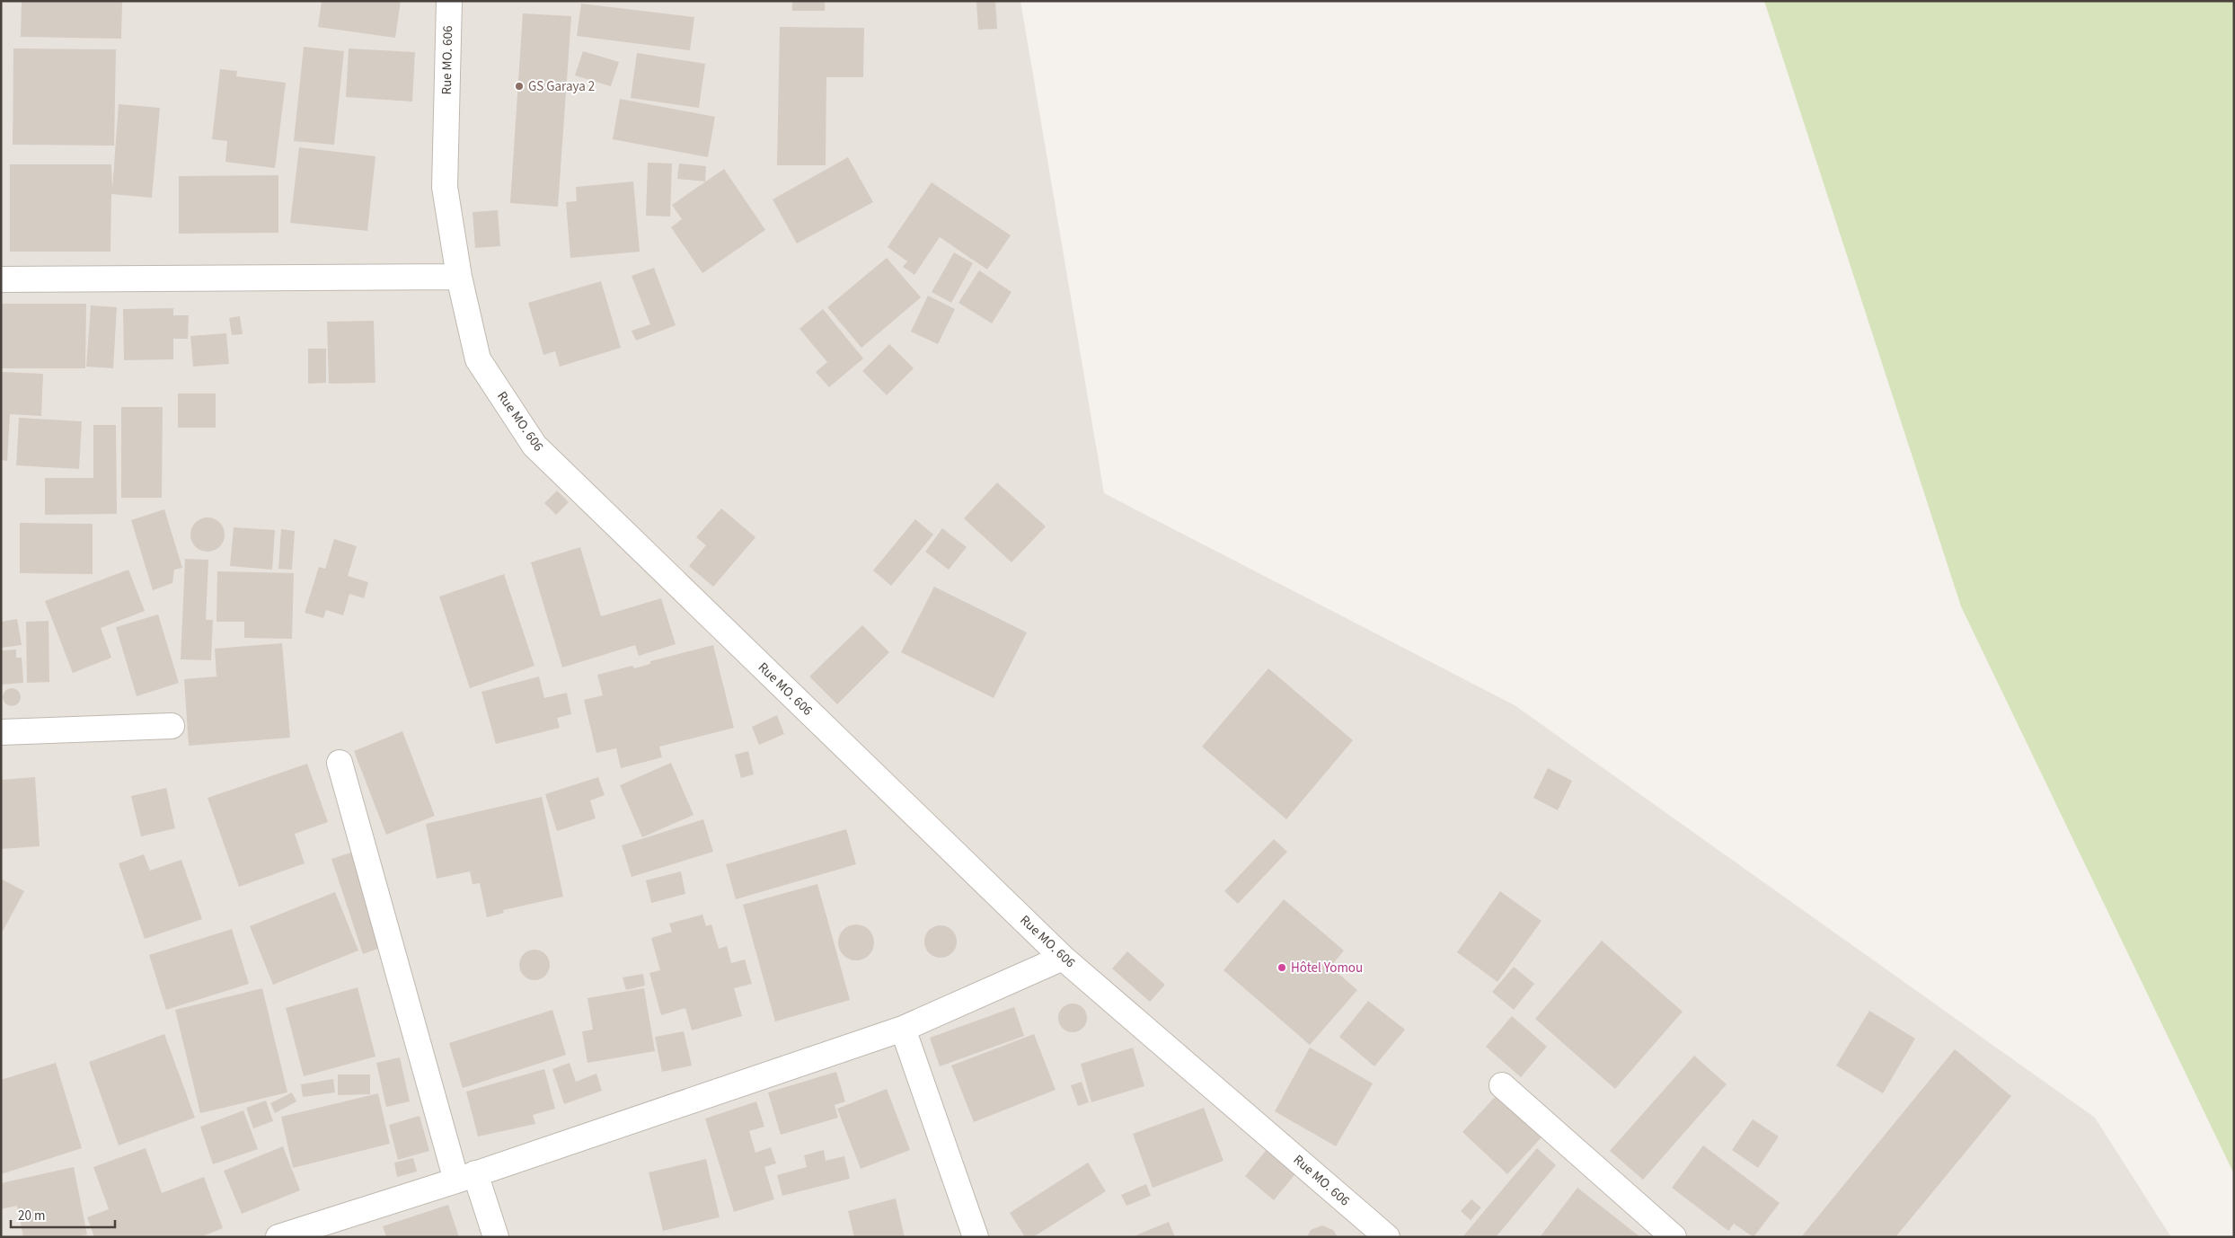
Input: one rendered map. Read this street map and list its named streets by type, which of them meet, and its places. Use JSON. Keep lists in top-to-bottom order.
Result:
{
  "streets": {
    "street": ["Rue MO. 606"]
  },
  "places": ["GS Garaya 2", "Hôtel Yomou"],
  "scale_bar": "20 m"
}
